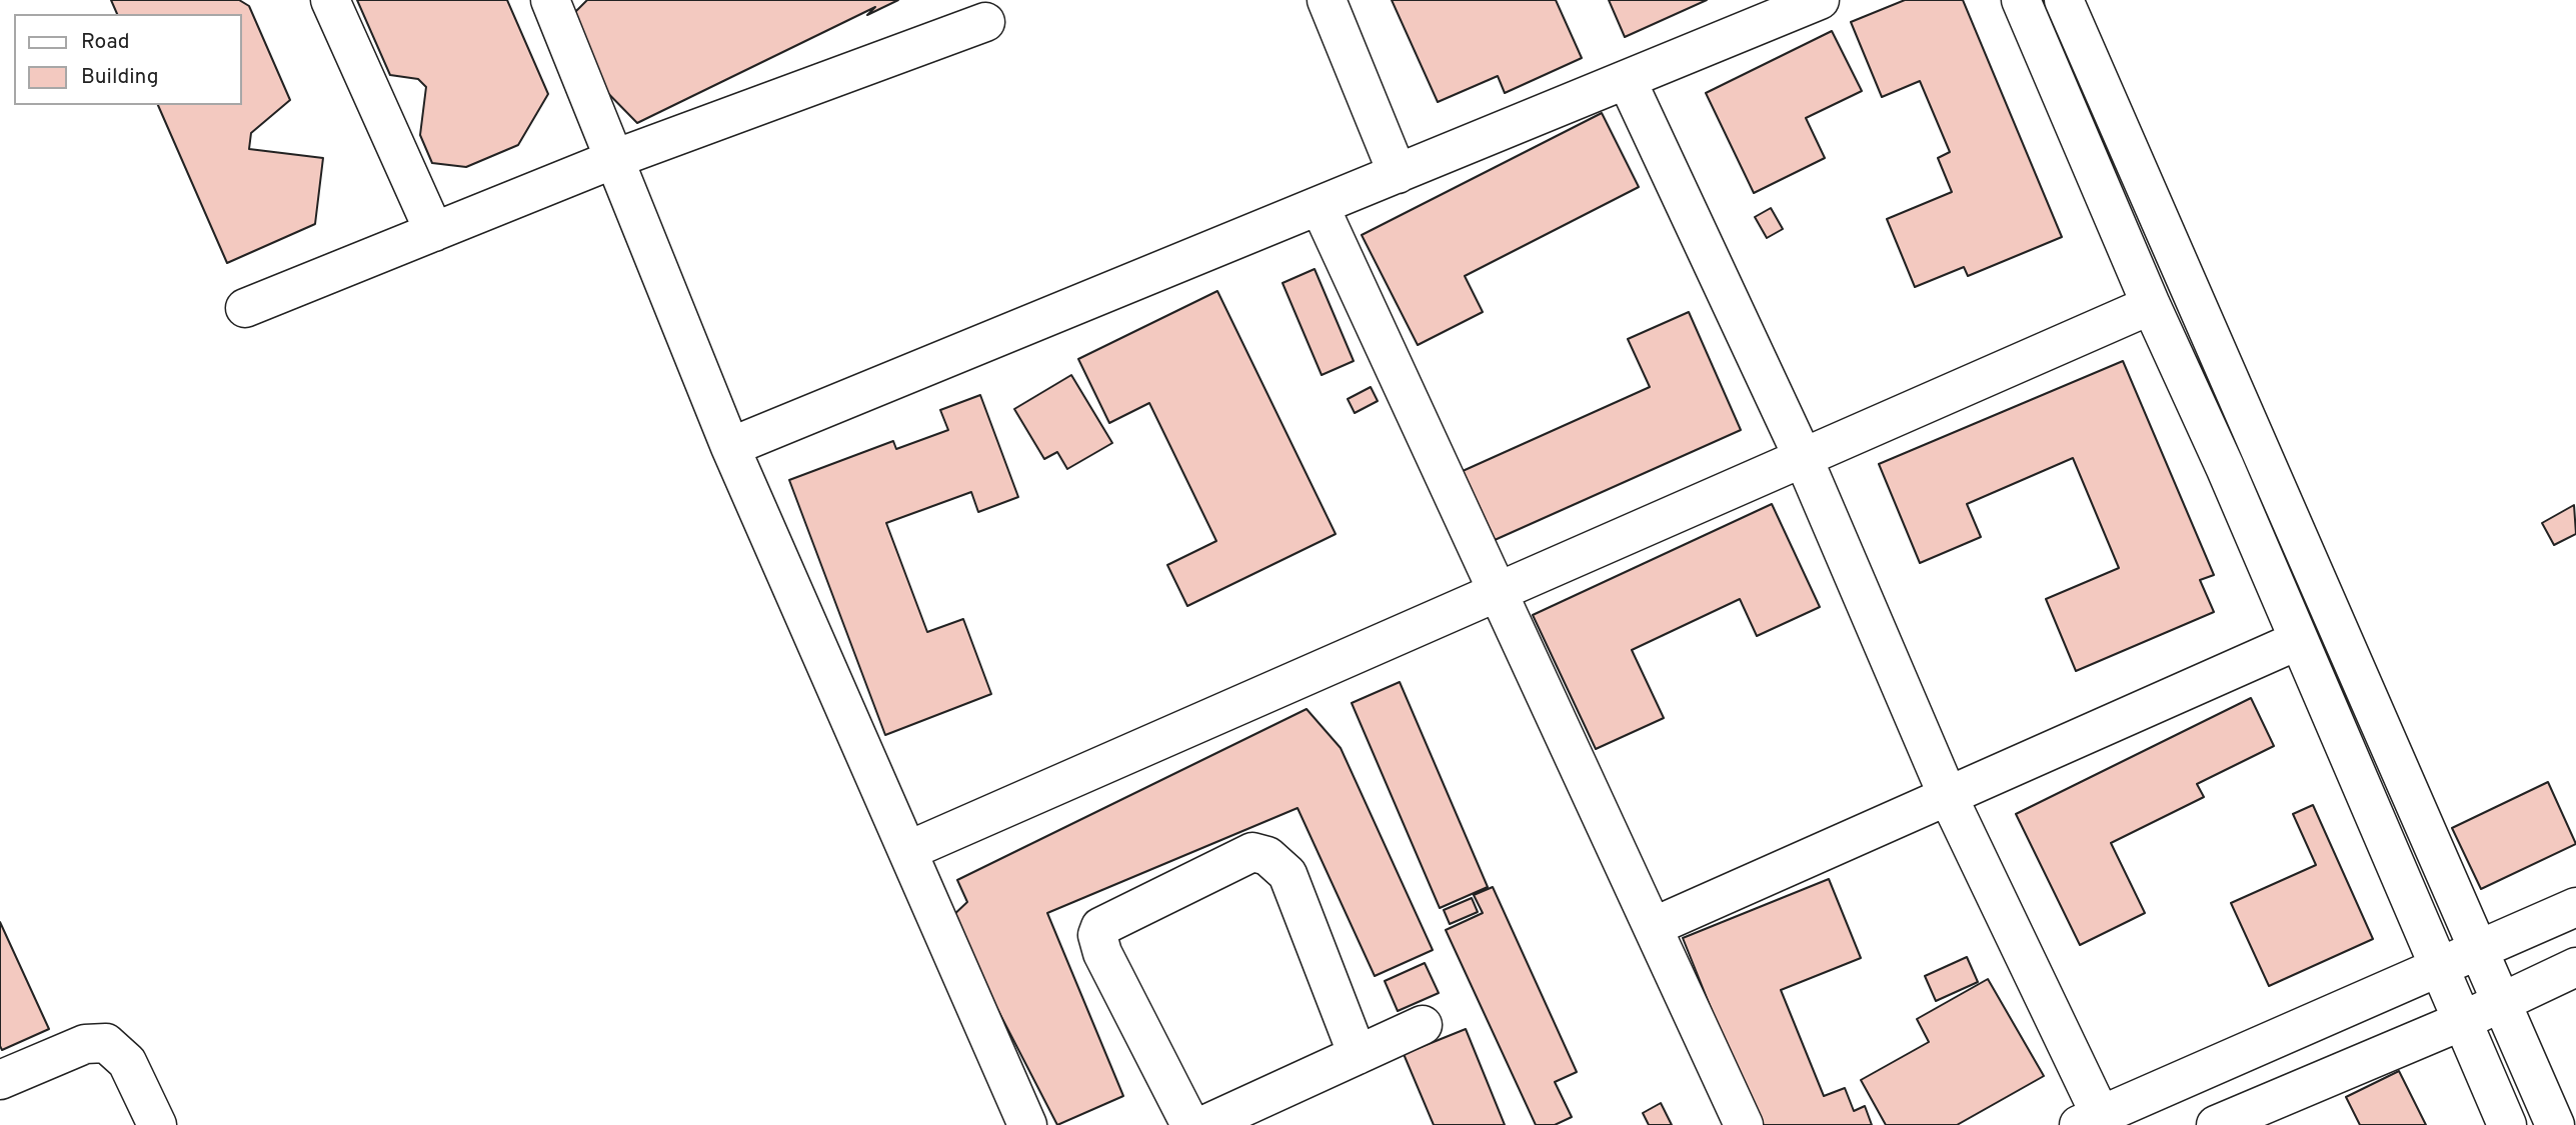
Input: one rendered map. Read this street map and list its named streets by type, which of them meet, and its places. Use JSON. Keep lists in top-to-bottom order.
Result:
{
  "legend": ["Road", "Building"]
}
